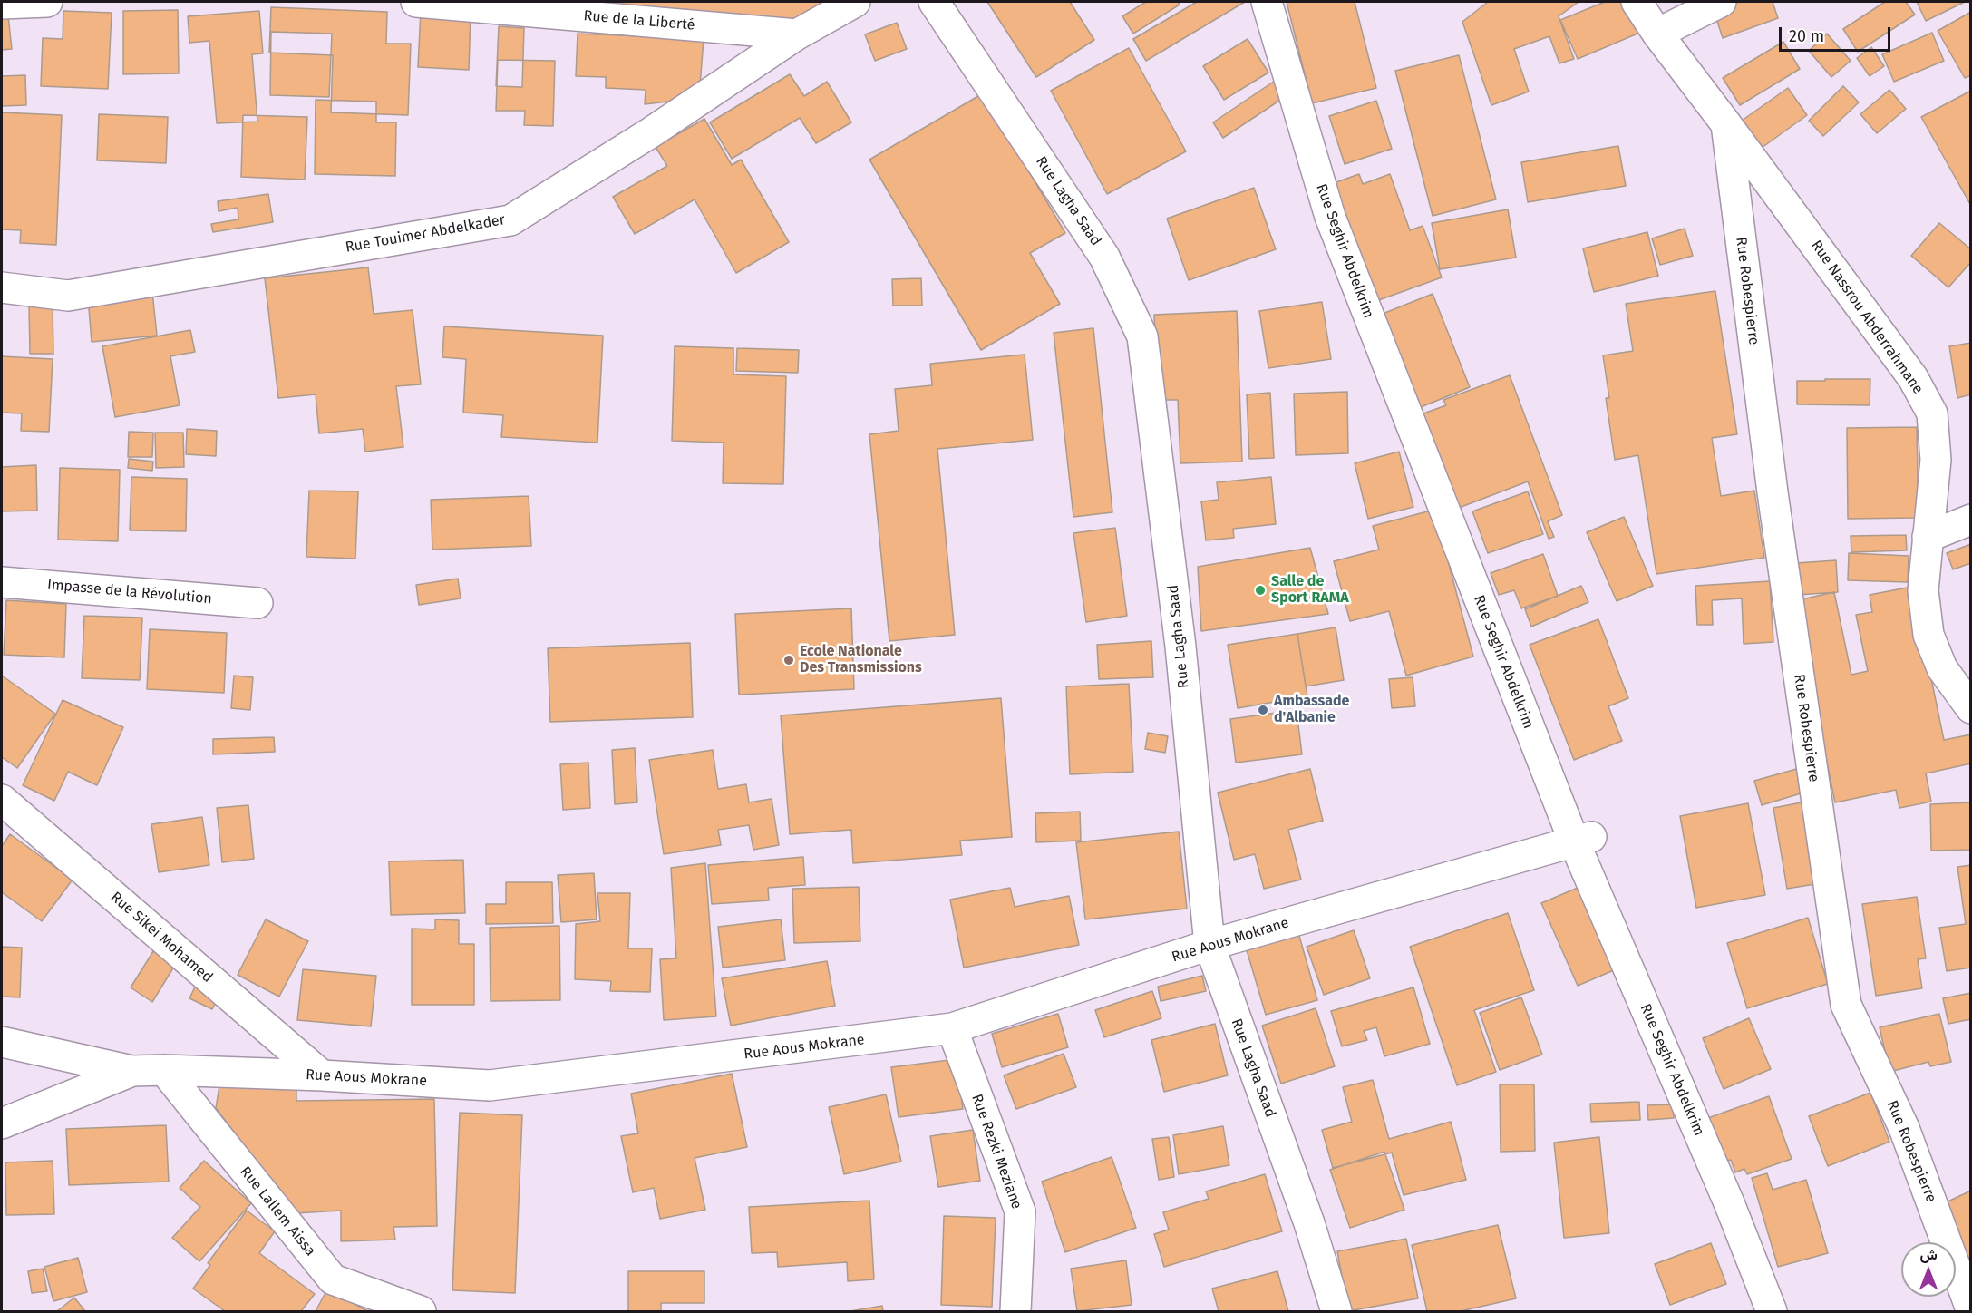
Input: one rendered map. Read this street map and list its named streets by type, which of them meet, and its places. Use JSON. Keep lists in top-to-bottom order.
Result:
{
  "streets": {
    "street": [
      "Rue de la Liberté",
      "Rue Lagha Saad",
      "Rue Touimer Abdelkader",
      "Rue Seghir Abdelkrim",
      "Rue Robespierre",
      "Rue Nassrou Abderrahmane",
      "Impasse de la Révolution",
      "Rue Sikei Mohamed",
      "Rue Aous Mokrane",
      "Rue Rezki Meziane",
      "Rue Lallem Aissa"
    ]
  },
  "crossings": [
    ["Rue de la Liberté", "Rue Touimer Abdelkader"],
    ["Rue Lagha Saad", "Rue Aous Mokrane"],
    ["Rue Seghir Abdelkrim", "Rue Aous Mokrane"],
    ["Rue Robespierre", "Rue Nassrou Abderrahmane"],
    ["Rue Sikei Mohamed", "Rue Aous Mokrane"],
    ["Rue Aous Mokrane", "Rue Rezki Meziane"],
    ["Rue Aous Mokrane", "Rue Lallem Aissa"]
  ],
  "places": ["Salle de Sport RAMA", "Ecole Nationale Des Transmissions", "Ambassade d'Albanie"],
  "scale_bar": "20 m",
  "north": "top"
}
